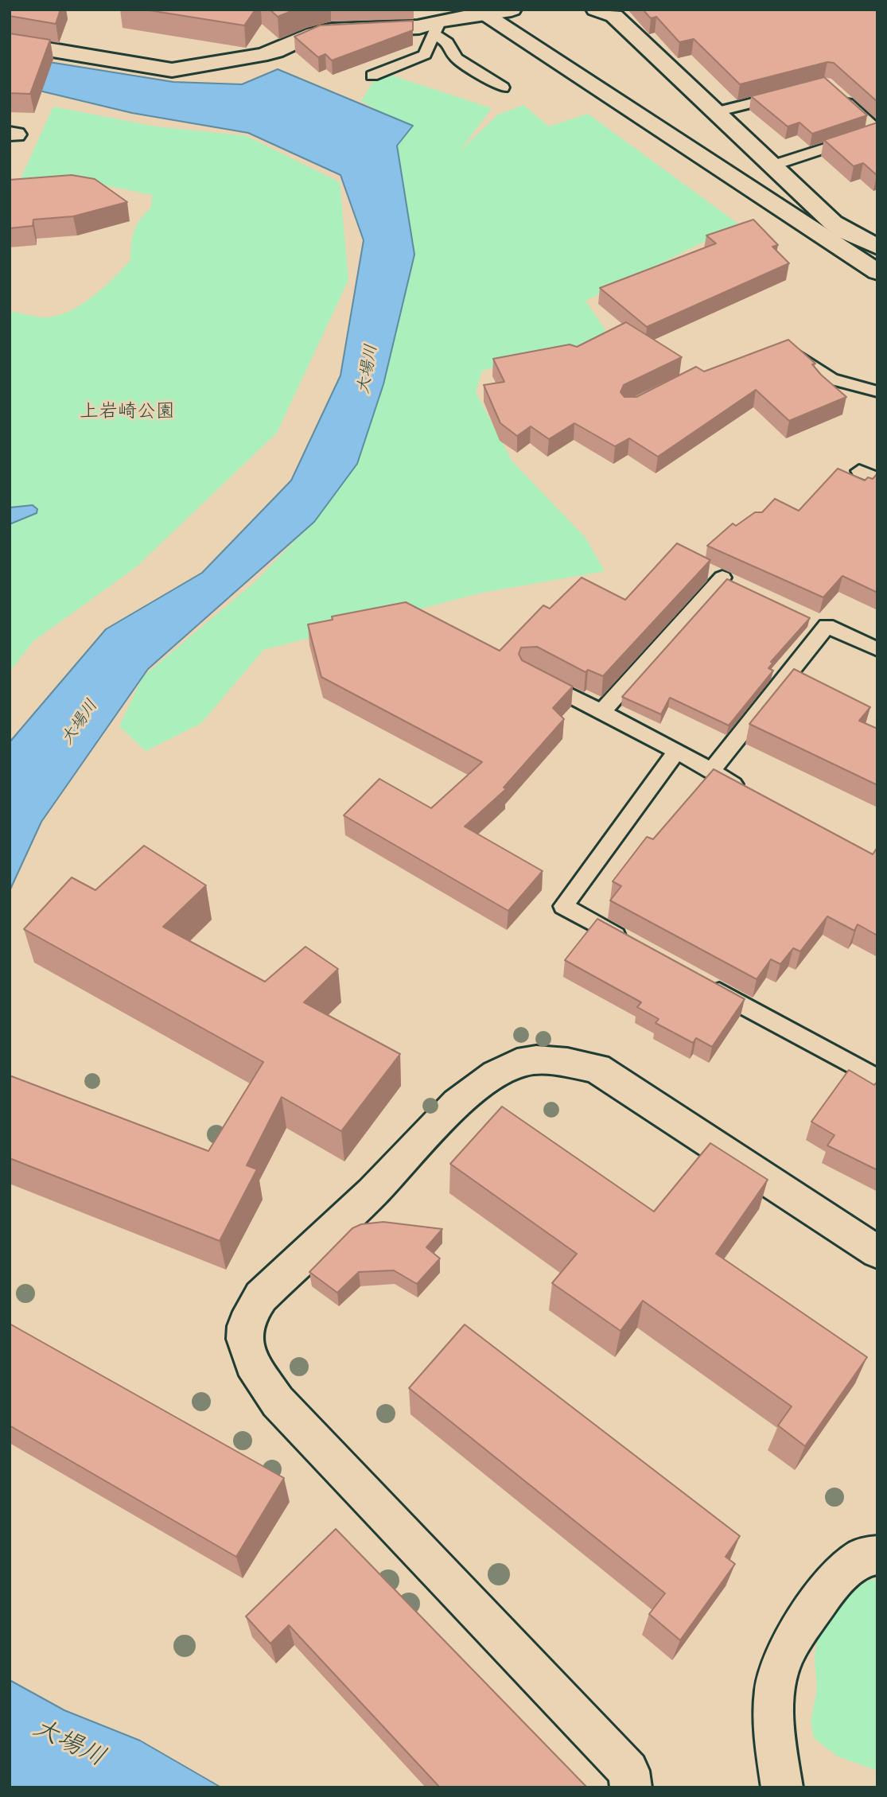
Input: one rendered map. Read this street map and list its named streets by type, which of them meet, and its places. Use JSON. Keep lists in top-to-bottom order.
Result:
{
  "water": ["大場川"],
  "parks": ["上岩崎公園"]
}
